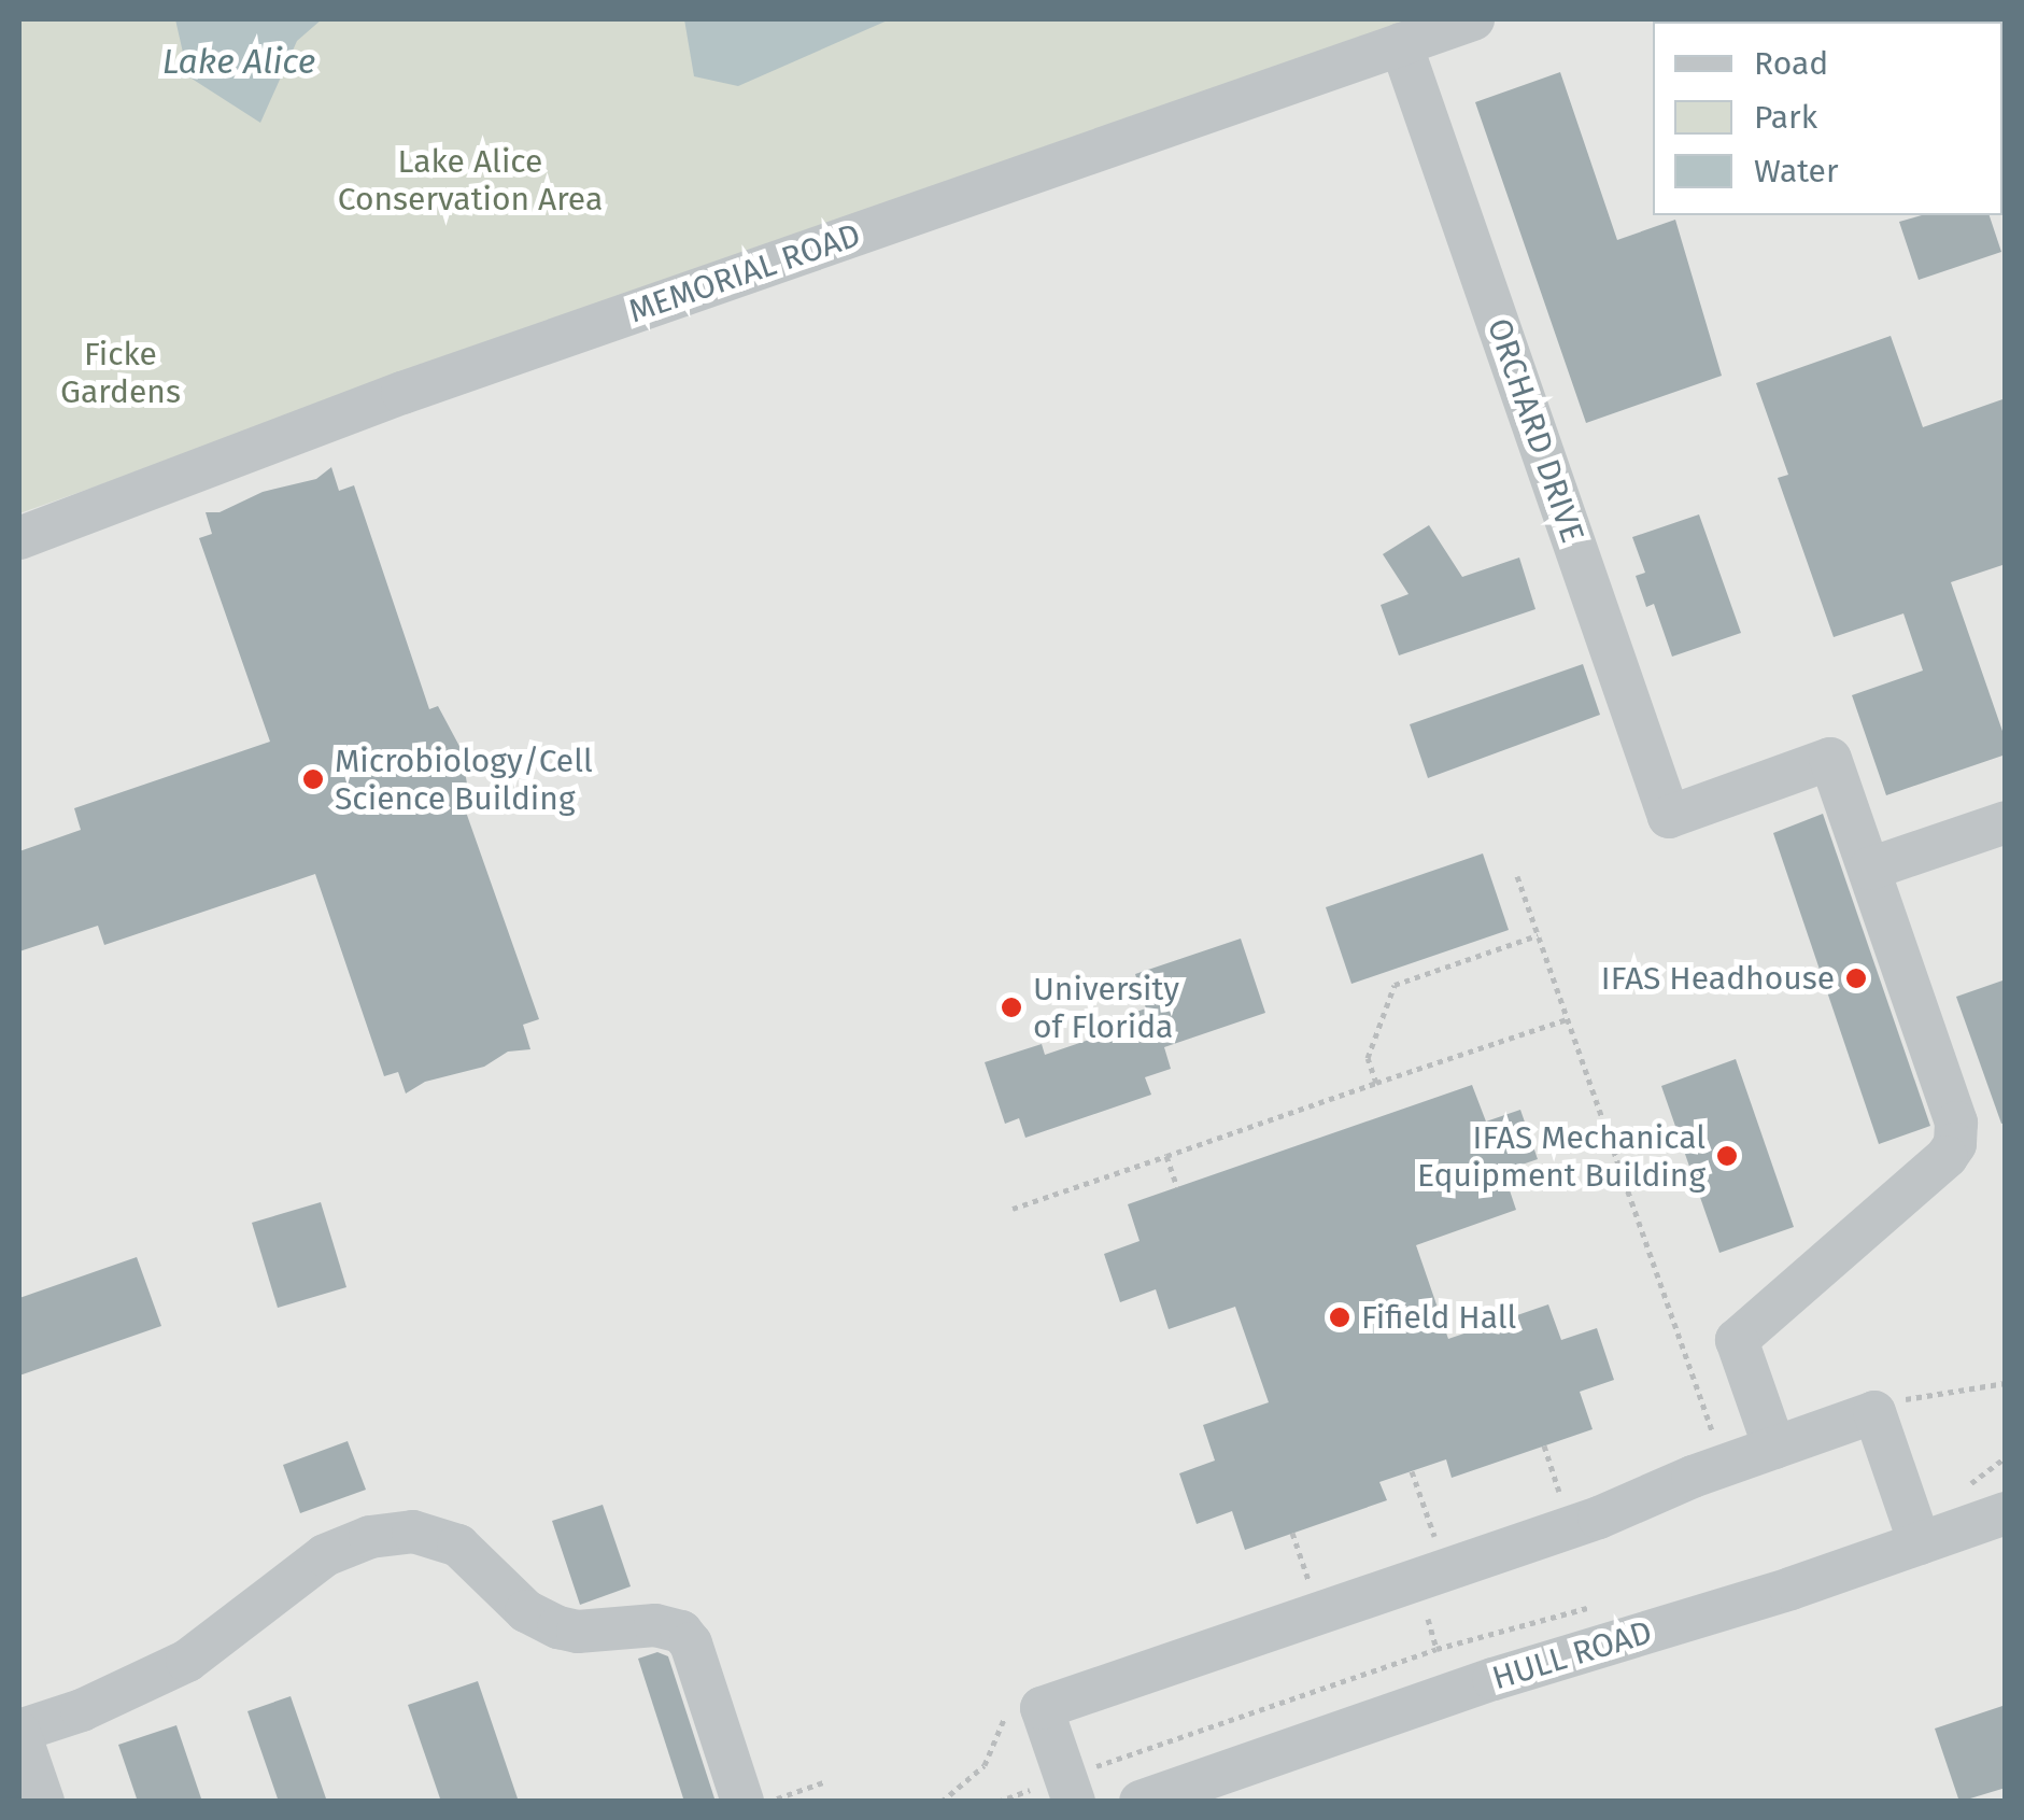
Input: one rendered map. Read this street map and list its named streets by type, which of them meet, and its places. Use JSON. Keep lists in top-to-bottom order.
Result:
{
  "streets": {
    "street": ["MEMORIAL ROAD", "ORCHARD DRIVE", "HULL ROAD"]
  },
  "crossings": [
    ["MEMORIAL ROAD", "ORCHARD DRIVE"]
  ],
  "water": ["Lake Alice"],
  "parks": ["Lake Alice Conservation Area", "Ficke Gardens"],
  "places": [
    "Microbiology/Cell Science Building",
    "IFAS Headhouse",
    "University of Florida",
    "IFAS Mechanical Equipment Building",
    "Fifield Hall"
  ],
  "legend": ["Road", "Park", "Water"]
}
